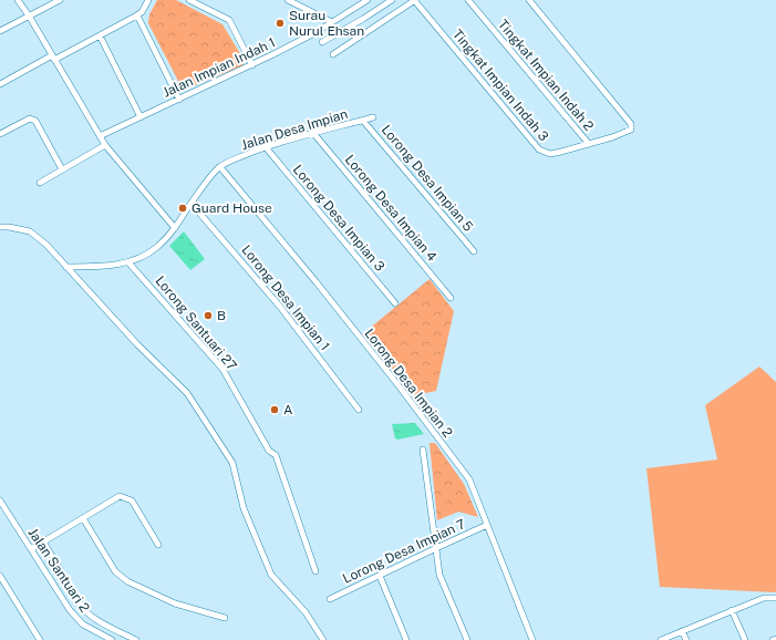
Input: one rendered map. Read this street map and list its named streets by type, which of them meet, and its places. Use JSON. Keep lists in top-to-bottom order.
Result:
{
  "streets": {
    "street": [
      "Jalan Impian Indah 1",
      "Tingkat Impian Indah 2",
      "Tingkat Impian Indah 3",
      "Jalan Desa Impian",
      "Lorong Desa Impian 5",
      "Lorong Desa Impian 4",
      "Lorong Desa Impian 3",
      "Lorong Desa Impian 1",
      "Lorong Santuari 27",
      "Lorong Desa Impian 2",
      "Lorong Desa Impian 7",
      "Jalan Santuari 2"
    ]
  },
  "crossings": [
    ["Tingkat Impian Indah 2", "Tingkat Impian Indah 3"],
    ["Jalan Desa Impian", "Lorong Desa Impian 5"],
    ["Jalan Desa Impian", "Lorong Desa Impian 4"],
    ["Jalan Desa Impian", "Lorong Desa Impian 3"],
    ["Jalan Desa Impian", "Lorong Desa Impian 1"],
    ["Jalan Desa Impian", "Lorong Santuari 27"],
    ["Jalan Desa Impian", "Lorong Desa Impian 2"],
    ["Lorong Desa Impian 2", "Lorong Desa Impian 7"]
  ],
  "places": [
    "Surau Nurul Ehsan",
    "Guard House",
    "B",
    "A"
  ]
}
